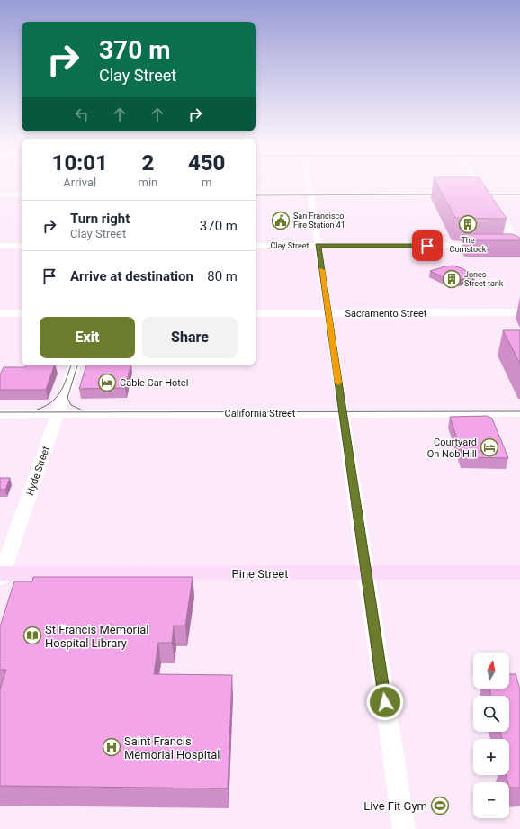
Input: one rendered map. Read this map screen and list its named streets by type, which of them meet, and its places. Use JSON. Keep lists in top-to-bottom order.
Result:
{
  "streets": {
    "main road": ["Pine Street"],
    "street": [
      "Clay Street",
      "Sacramento Street",
      "California Street",
      "Hyde Street"
    ]
  },
  "crossings": [
    ["California Street", "Hyde Street"],
    ["Hyde Street", "Pine Street"]
  ],
  "places": {
    "public building": ["San Francisco Fire Station 41"],
    "building": ["The Comstock", "Jones Street tank"],
    "hotel": ["Cable Car Hotel", "Courtyard On Nob Hill"],
    "library": ["St Francis Memorial Hospital Library"],
    "hospital": ["Saint Francis Memorial Hospital"],
    "sports": ["Live Fit Gym"]
  },
  "north": "top",
  "page": {
    "turn": ["370 m", "Clay Street"],
    "eta": [
      "10:01",
      "Arrival",
      "2",
      "min",
      "450",
      "m"
    ],
    "list": [
      {
        "name": "Turn right",
        "note": "Clay Street",
        "value": "370 m"
      },
      {
        "name": "Arrive at destination",
        "value": "80 m"
      }
    ],
    "buttons": ["Exit", "Share"],
    "map_buttons": ["+", "−"]
  }
}
